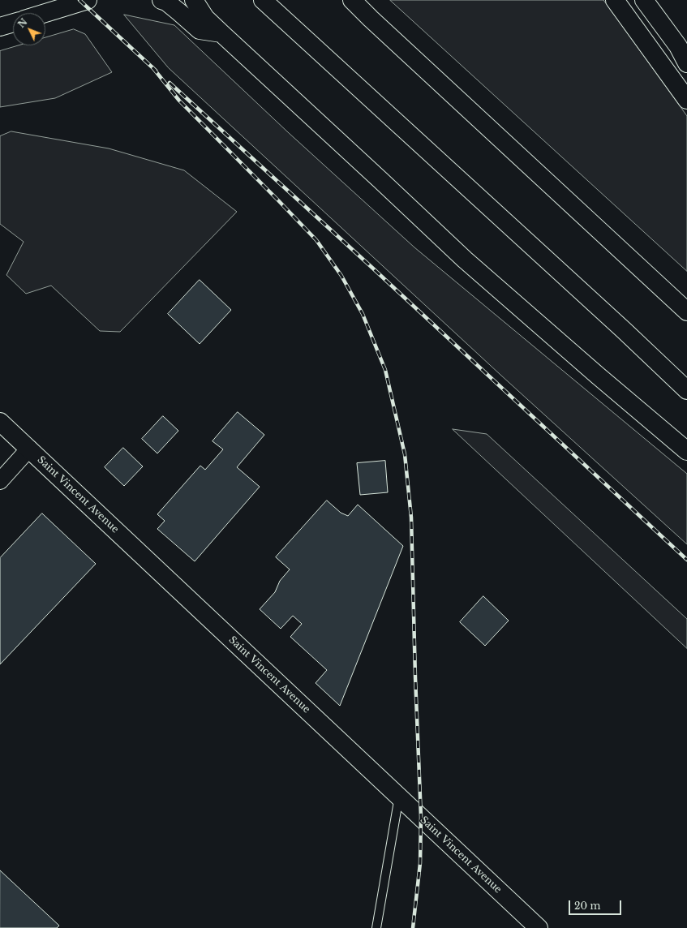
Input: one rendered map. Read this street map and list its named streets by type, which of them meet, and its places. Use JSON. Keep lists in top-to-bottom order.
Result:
{
  "streets": {
    "main road": ["Saint Vincent Avenue"]
  },
  "scale_bar": "20 m",
  "north": "top left"
}
